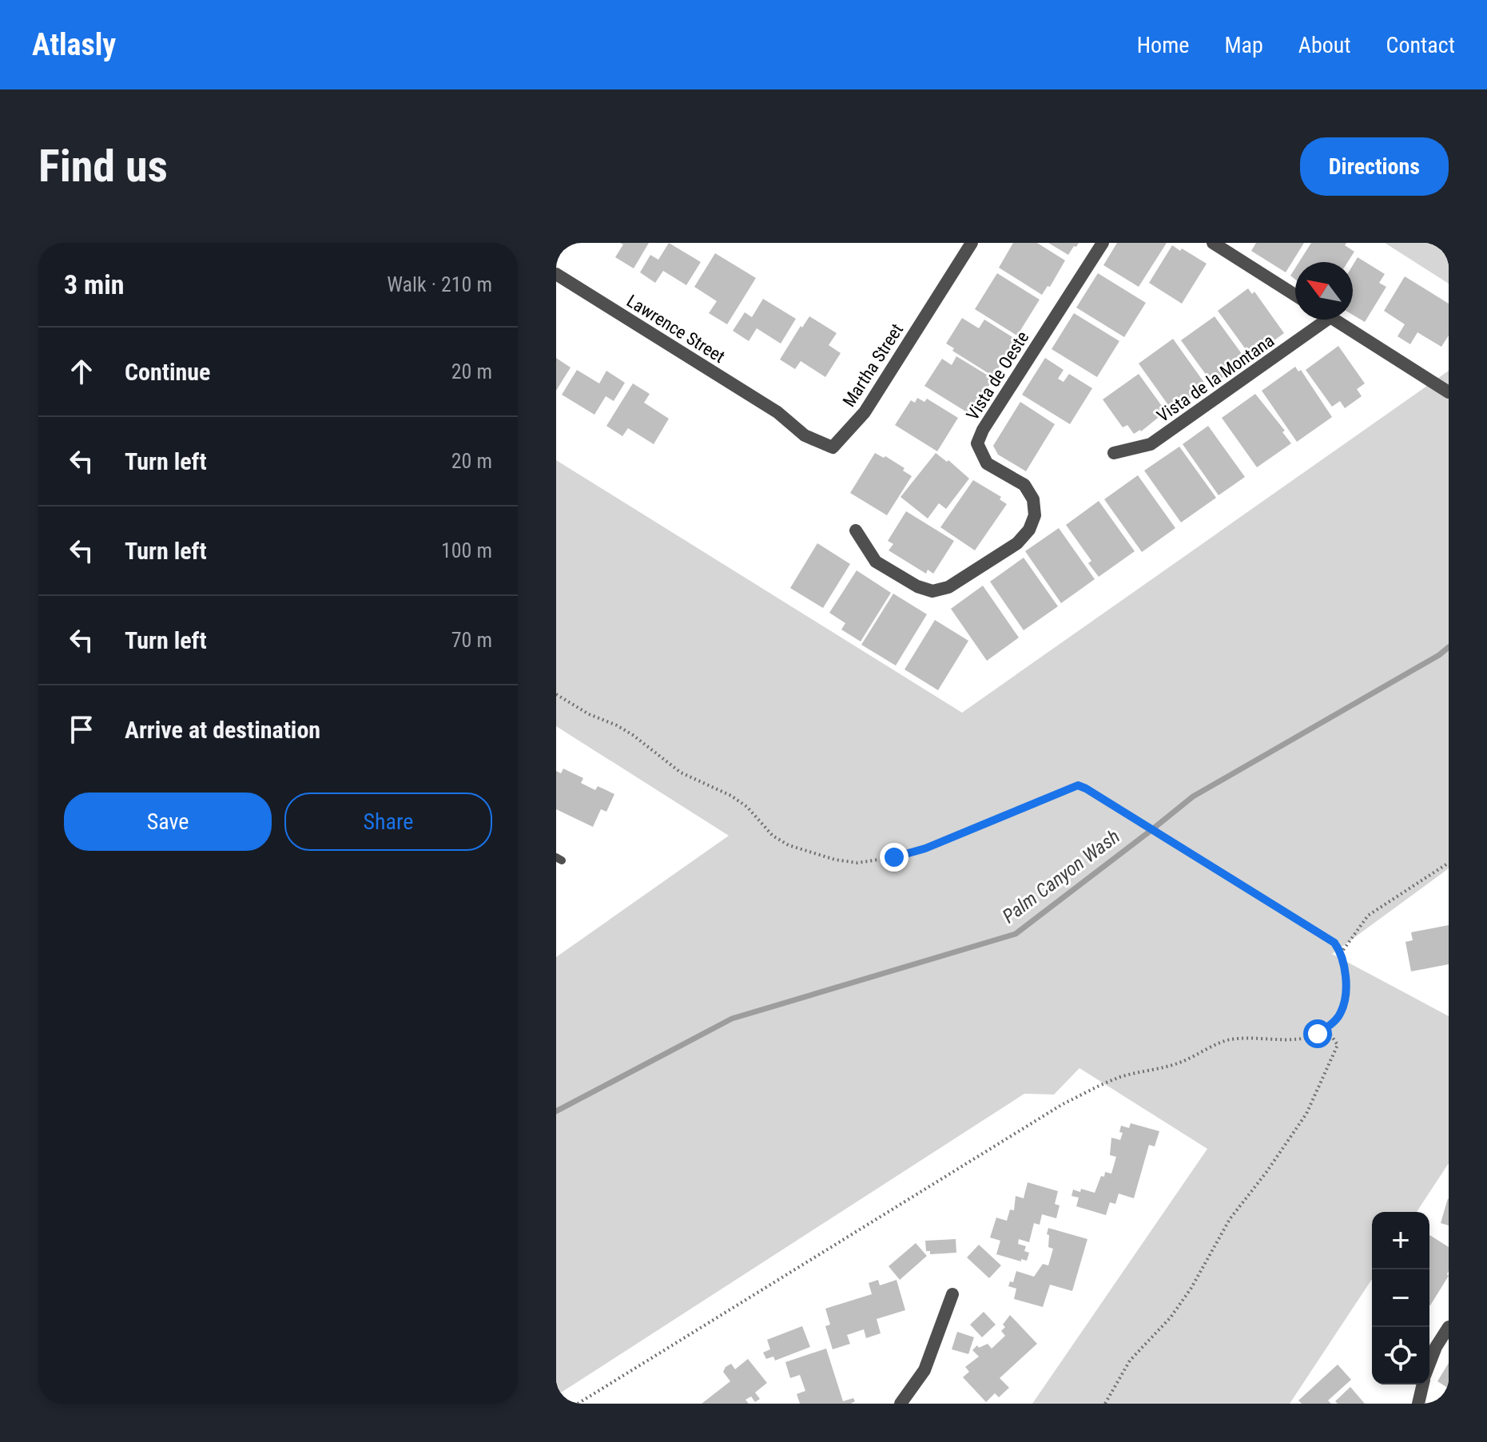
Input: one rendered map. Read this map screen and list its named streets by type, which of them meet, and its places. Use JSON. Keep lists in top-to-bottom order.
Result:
{
  "streets": {
    "street": [
      "Lawrence Street",
      "Martha Street",
      "Vista de Oeste",
      "Vista de la Montana"
    ]
  },
  "crossings": [
    ["Lawrence Street", "Martha Street"]
  ],
  "water": ["Palm Canyon Wash"],
  "north": "top left",
  "page": {
    "header": "Atlasly",
    "nav": [
      "Home",
      "Map",
      "About",
      "Contact"
    ],
    "buttons": [
      "Directions",
      ["Save", "Share"]
    ],
    "title": "Find us",
    "heading": ["3 min", "Walk · 210 m"],
    "list": [
      ["Continue", "20 m"],
      ["Turn left", "20 m"],
      ["Turn left", "100 m"],
      ["Turn left", "70 m"],
      "Arrive at destination"
    ],
    "map_buttons": ["+", "−"]
  }
}
